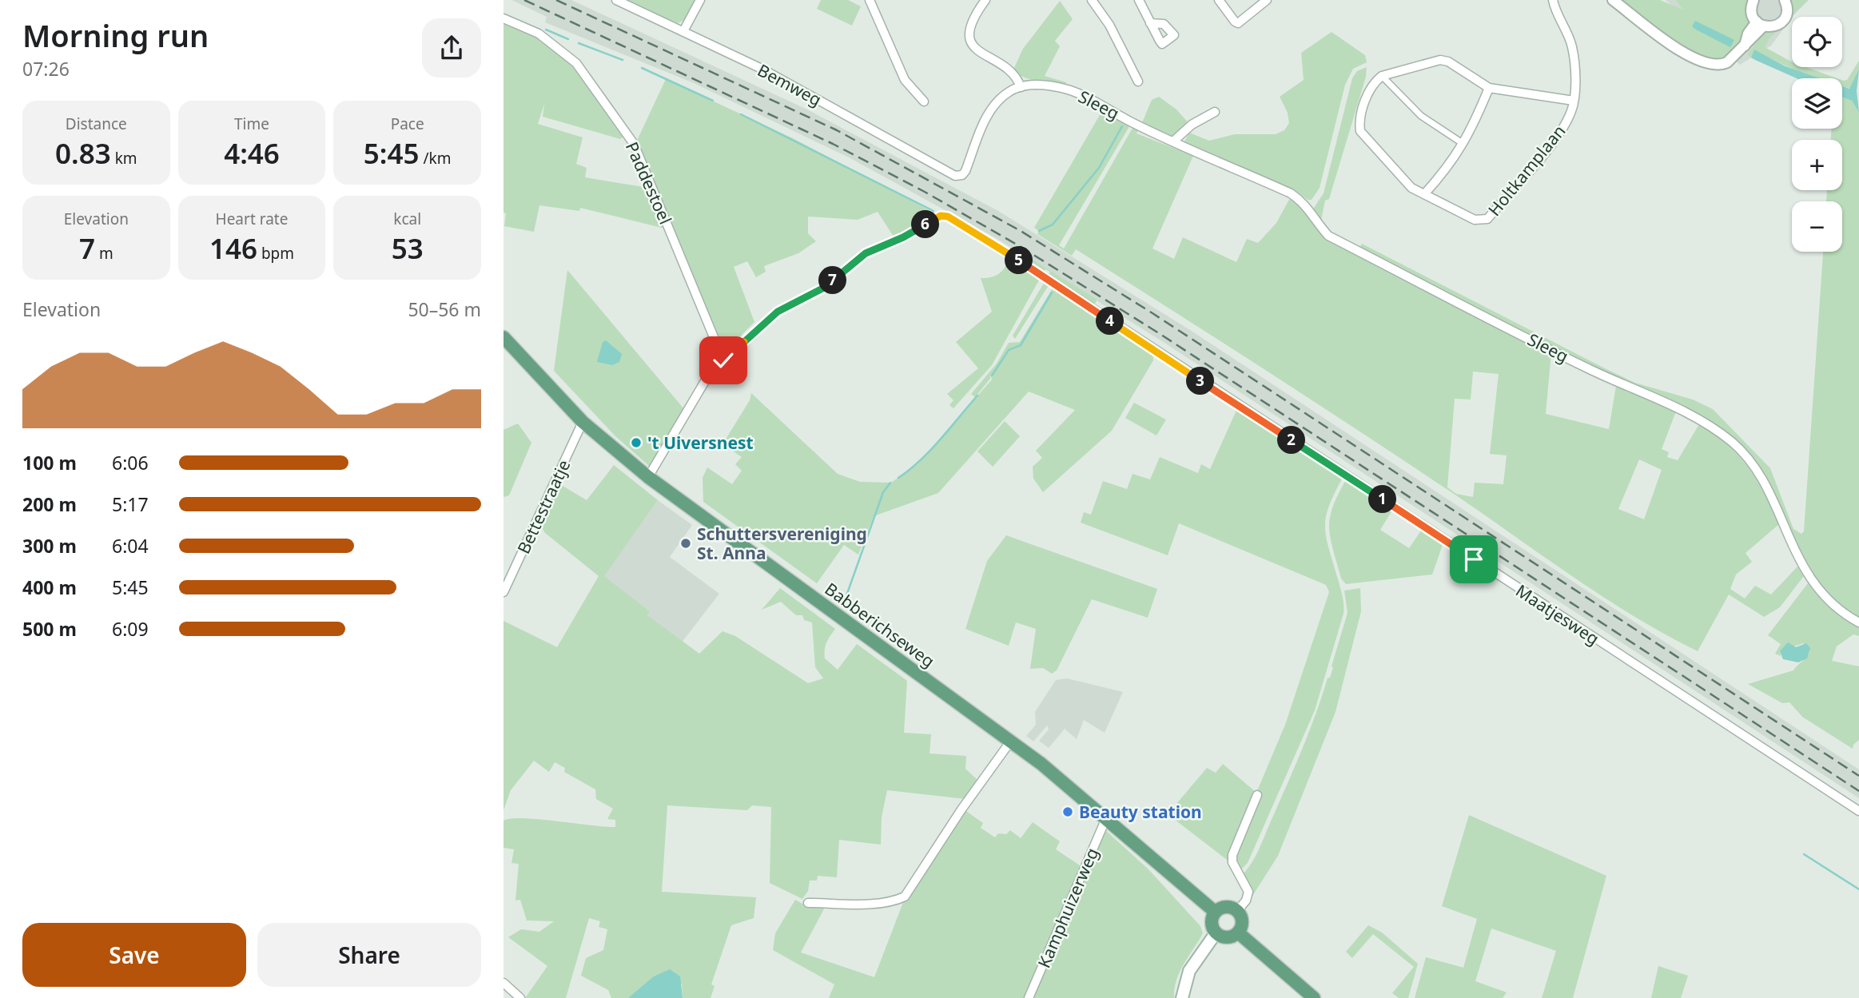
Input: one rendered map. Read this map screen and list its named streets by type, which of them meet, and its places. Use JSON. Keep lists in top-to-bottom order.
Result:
{
  "streets": {
    "main road": ["Babberichseweg"],
    "street": [
      "Bemweg",
      "Sleeg",
      "Holtkamplaan",
      "Paddestoel",
      "Bettestraatje",
      "Maatjesweg",
      "Kamphuizerweg"
    ]
  },
  "crossings": [
    ["Bemweg", "Sleeg"],
    ["Paddestoel", "Maatjesweg"],
    ["Bettestraatje", "Babberichseweg"],
    ["Babberichseweg", "Kamphuizerweg"]
  ],
  "places": ["'t Uiversnest", "Schuttersvereniging St. Anna", "Beauty station"],
  "page": {
    "heading": ["Morning run", "07:26"],
    "map_buttons": ["+", "−"],
    "stats": [
      ["Distance", "0.83 km"],
      ["Time", "4:46"],
      ["Pace", "5:45 /km"],
      ["Elevation", "7 m"],
      ["Heart rate", "146 bpm"],
      ["kcal", "53"]
    ],
    "pins": [
      "6",
      "5",
      "7",
      "4",
      "3",
      "2",
      "1"
    ],
    "chart": ["Elevation", "50–56 m"],
    "list": [
      {
        "name": "100 m",
        "note": "6:06"
      },
      {
        "name": "200 m",
        "note": "5:17"
      },
      {
        "name": "300 m",
        "note": "6:04"
      },
      {
        "name": "400 m",
        "note": "5:45"
      },
      {
        "name": "500 m",
        "note": "6:09"
      }
    ],
    "buttons": ["Save", "Share"]
  }
}
